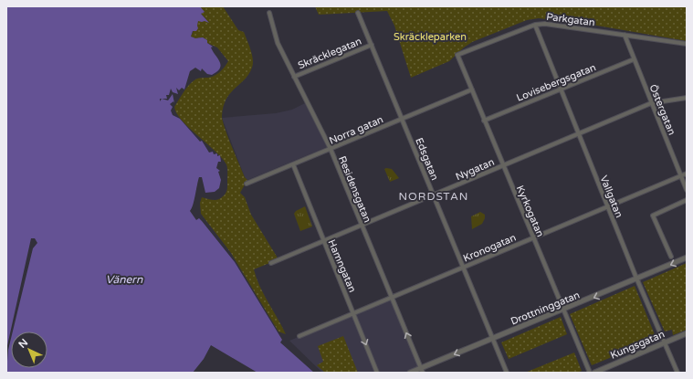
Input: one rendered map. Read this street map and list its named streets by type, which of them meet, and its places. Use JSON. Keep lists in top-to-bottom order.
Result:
{
  "streets": {
    "street": [
      "Parkgatan",
      "Skräcklegatan",
      "Lovisebergsgatan",
      "Östergatan",
      "Norra gatan",
      "Edsgatan",
      "Nygatan",
      "Residensgatan",
      "Vallgatan",
      "Kyrkogatan",
      "Kronogatan",
      "Hamngatan",
      "Drottninggatan",
      "Kungsgatan"
    ]
  },
  "crossings": [
    ["Parkgatan", "Östergatan"],
    ["Parkgatan", "Vallgatan"],
    ["Parkgatan", "Kyrkogatan"],
    ["Skräcklegatan", "Edsgatan"],
    ["Skräcklegatan", "Residensgatan"],
    ["Lovisebergsgatan", "Östergatan"],
    ["Lovisebergsgatan", "Vallgatan"],
    ["Lovisebergsgatan", "Kyrkogatan"],
    ["Östergatan", "Nygatan"],
    ["Östergatan", "Kronogatan"],
    ["Norra gatan", "Edsgatan"],
    ["Norra gatan", "Residensgatan"],
    ["Norra gatan", "Kyrkogatan"],
    ["Norra gatan", "Hamngatan"],
    ["Edsgatan", "Nygatan"],
    ["Edsgatan", "Kronogatan"],
    ["Edsgatan", "Drottninggatan"],
    ["Nygatan", "Residensgatan"],
    ["Nygatan", "Vallgatan"],
    ["Nygatan", "Kyrkogatan"],
    ["Nygatan", "Hamngatan"],
    ["Residensgatan", "Kronogatan"],
    ["Residensgatan", "Drottninggatan"],
    ["Vallgatan", "Kronogatan"],
    ["Vallgatan", "Drottninggatan"],
    ["Vallgatan", "Kungsgatan"],
    ["Kyrkogatan", "Kronogatan"],
    ["Kyrkogatan", "Drottninggatan"],
    ["Kronogatan", "Hamngatan"]
  ],
  "one_way": ["Drottninggatan"],
  "districts": ["NORDSTAN"],
  "water": ["Vänern"],
  "parks": ["Skräckleparken"],
  "north": "top left"
}
